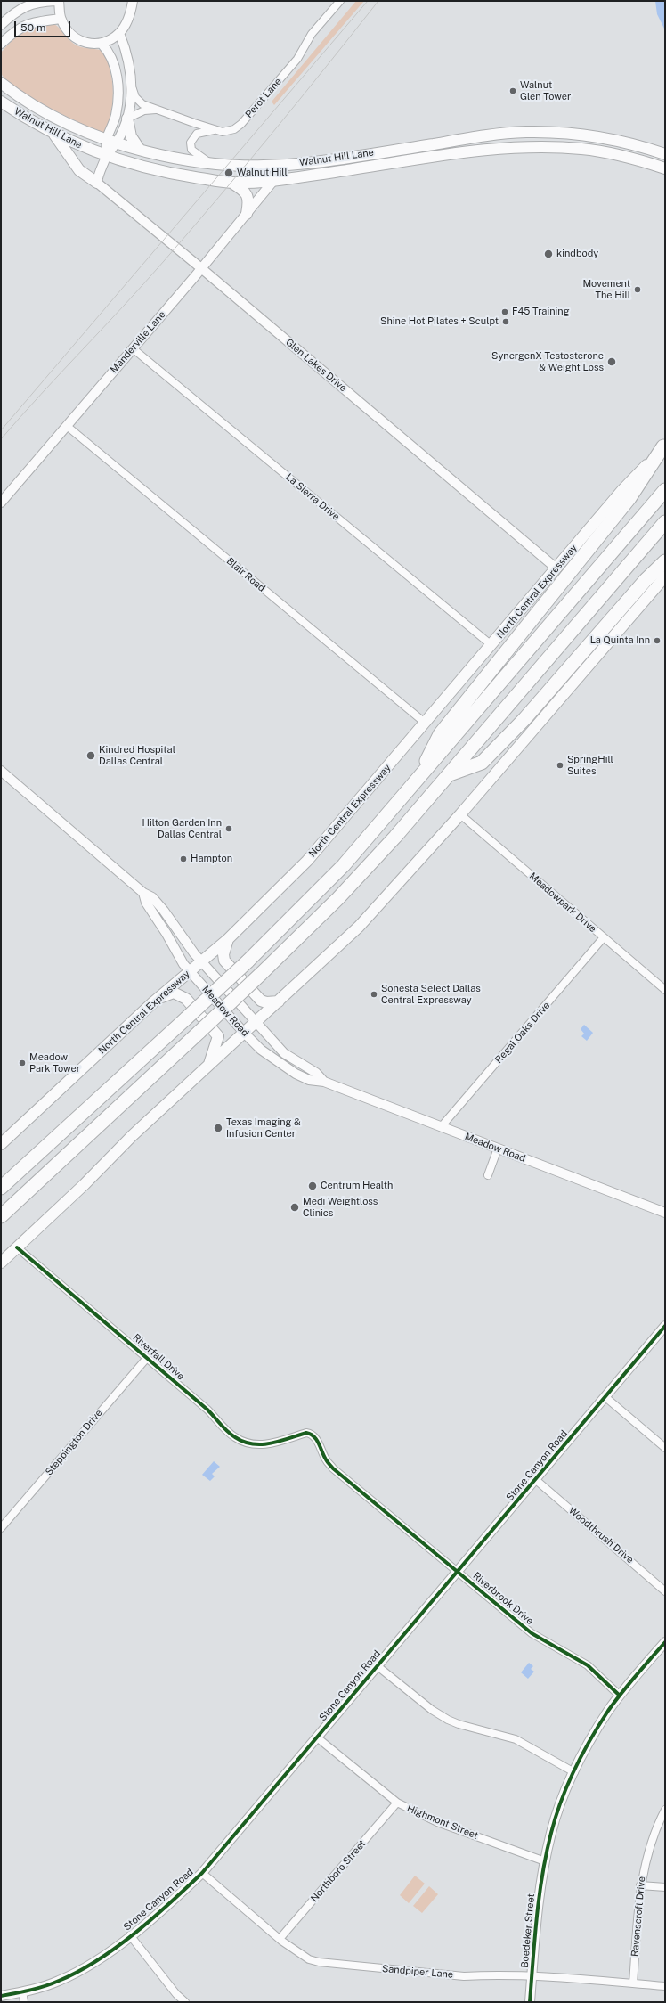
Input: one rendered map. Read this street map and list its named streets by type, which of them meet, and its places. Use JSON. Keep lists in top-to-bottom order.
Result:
{
  "streets": {
    "main road": ["Walnut Hill Lane", "North Central Expressway"],
    "street": [
      "Perot Lane",
      "Manderville Lane",
      "Glen Lakes Drive",
      "La Sierra Drive",
      "Blair Road",
      "Meadowpark Drive",
      "Meadow Road",
      "Regal Oaks Drive",
      "Riverfall Drive",
      "Steppington Drive",
      "Stone Canyon Road",
      "Woodthrush Drive",
      "Riverbrook Drive",
      "Highmont Street",
      "Northboro Street",
      "Ravenscroft Drive",
      "Boedeker Street",
      "Sandpiper Lane"
    ]
  },
  "crossings": [
    ["Walnut Hill Lane", "Manderville Lane"],
    ["Manderville Lane", "Glen Lakes Drive"],
    ["Manderville Lane", "La Sierra Drive"],
    ["Manderville Lane", "Blair Road"],
    ["Glen Lakes Drive", "North Central Expressway"],
    ["La Sierra Drive", "North Central Expressway"],
    ["Blair Road", "North Central Expressway"],
    ["North Central Expressway", "Meadow Road"],
    ["Meadowpark Drive", "Regal Oaks Drive"],
    ["Meadow Road", "Regal Oaks Drive"],
    ["Riverfall Drive", "Steppington Drive"],
    ["Riverfall Drive", "Riverbrook Drive"],
    ["Stone Canyon Road", "Woodthrush Drive"],
    ["Stone Canyon Road", "Riverbrook Drive"],
    ["Stone Canyon Road", "Highmont Street"],
    ["Stone Canyon Road", "Sandpiper Lane"],
    ["Riverbrook Drive", "Boedeker Street"],
    ["Highmont Street", "Northboro Street"],
    ["Highmont Street", "Boedeker Street"],
    ["Northboro Street", "Sandpiper Lane"],
    ["Ravenscroft Drive", "Sandpiper Lane"],
    ["Boedeker Street", "Sandpiper Lane"]
  ],
  "places": [
    "Walnut Glen Tower",
    "Walnut Hill",
    "kindbody",
    "Movement The Hill",
    "F45 Training",
    "Shine Hot Pilates + Sculpt",
    "SynergenX Testosterone & Weight Loss",
    "La Quinta Inn",
    "Kindred Hospital Dallas Central",
    "SpringHill Suites",
    "Hilton Garden Inn Dallas Central",
    "Hampton",
    "Sonesta Select Dallas Central Expressway",
    "Meadow Park Tower",
    "Texas Imaging & Infusion Center",
    "Centrum Health",
    "Medi Weightloss Clinics"
  ],
  "scale_bar": "50 m"
}
